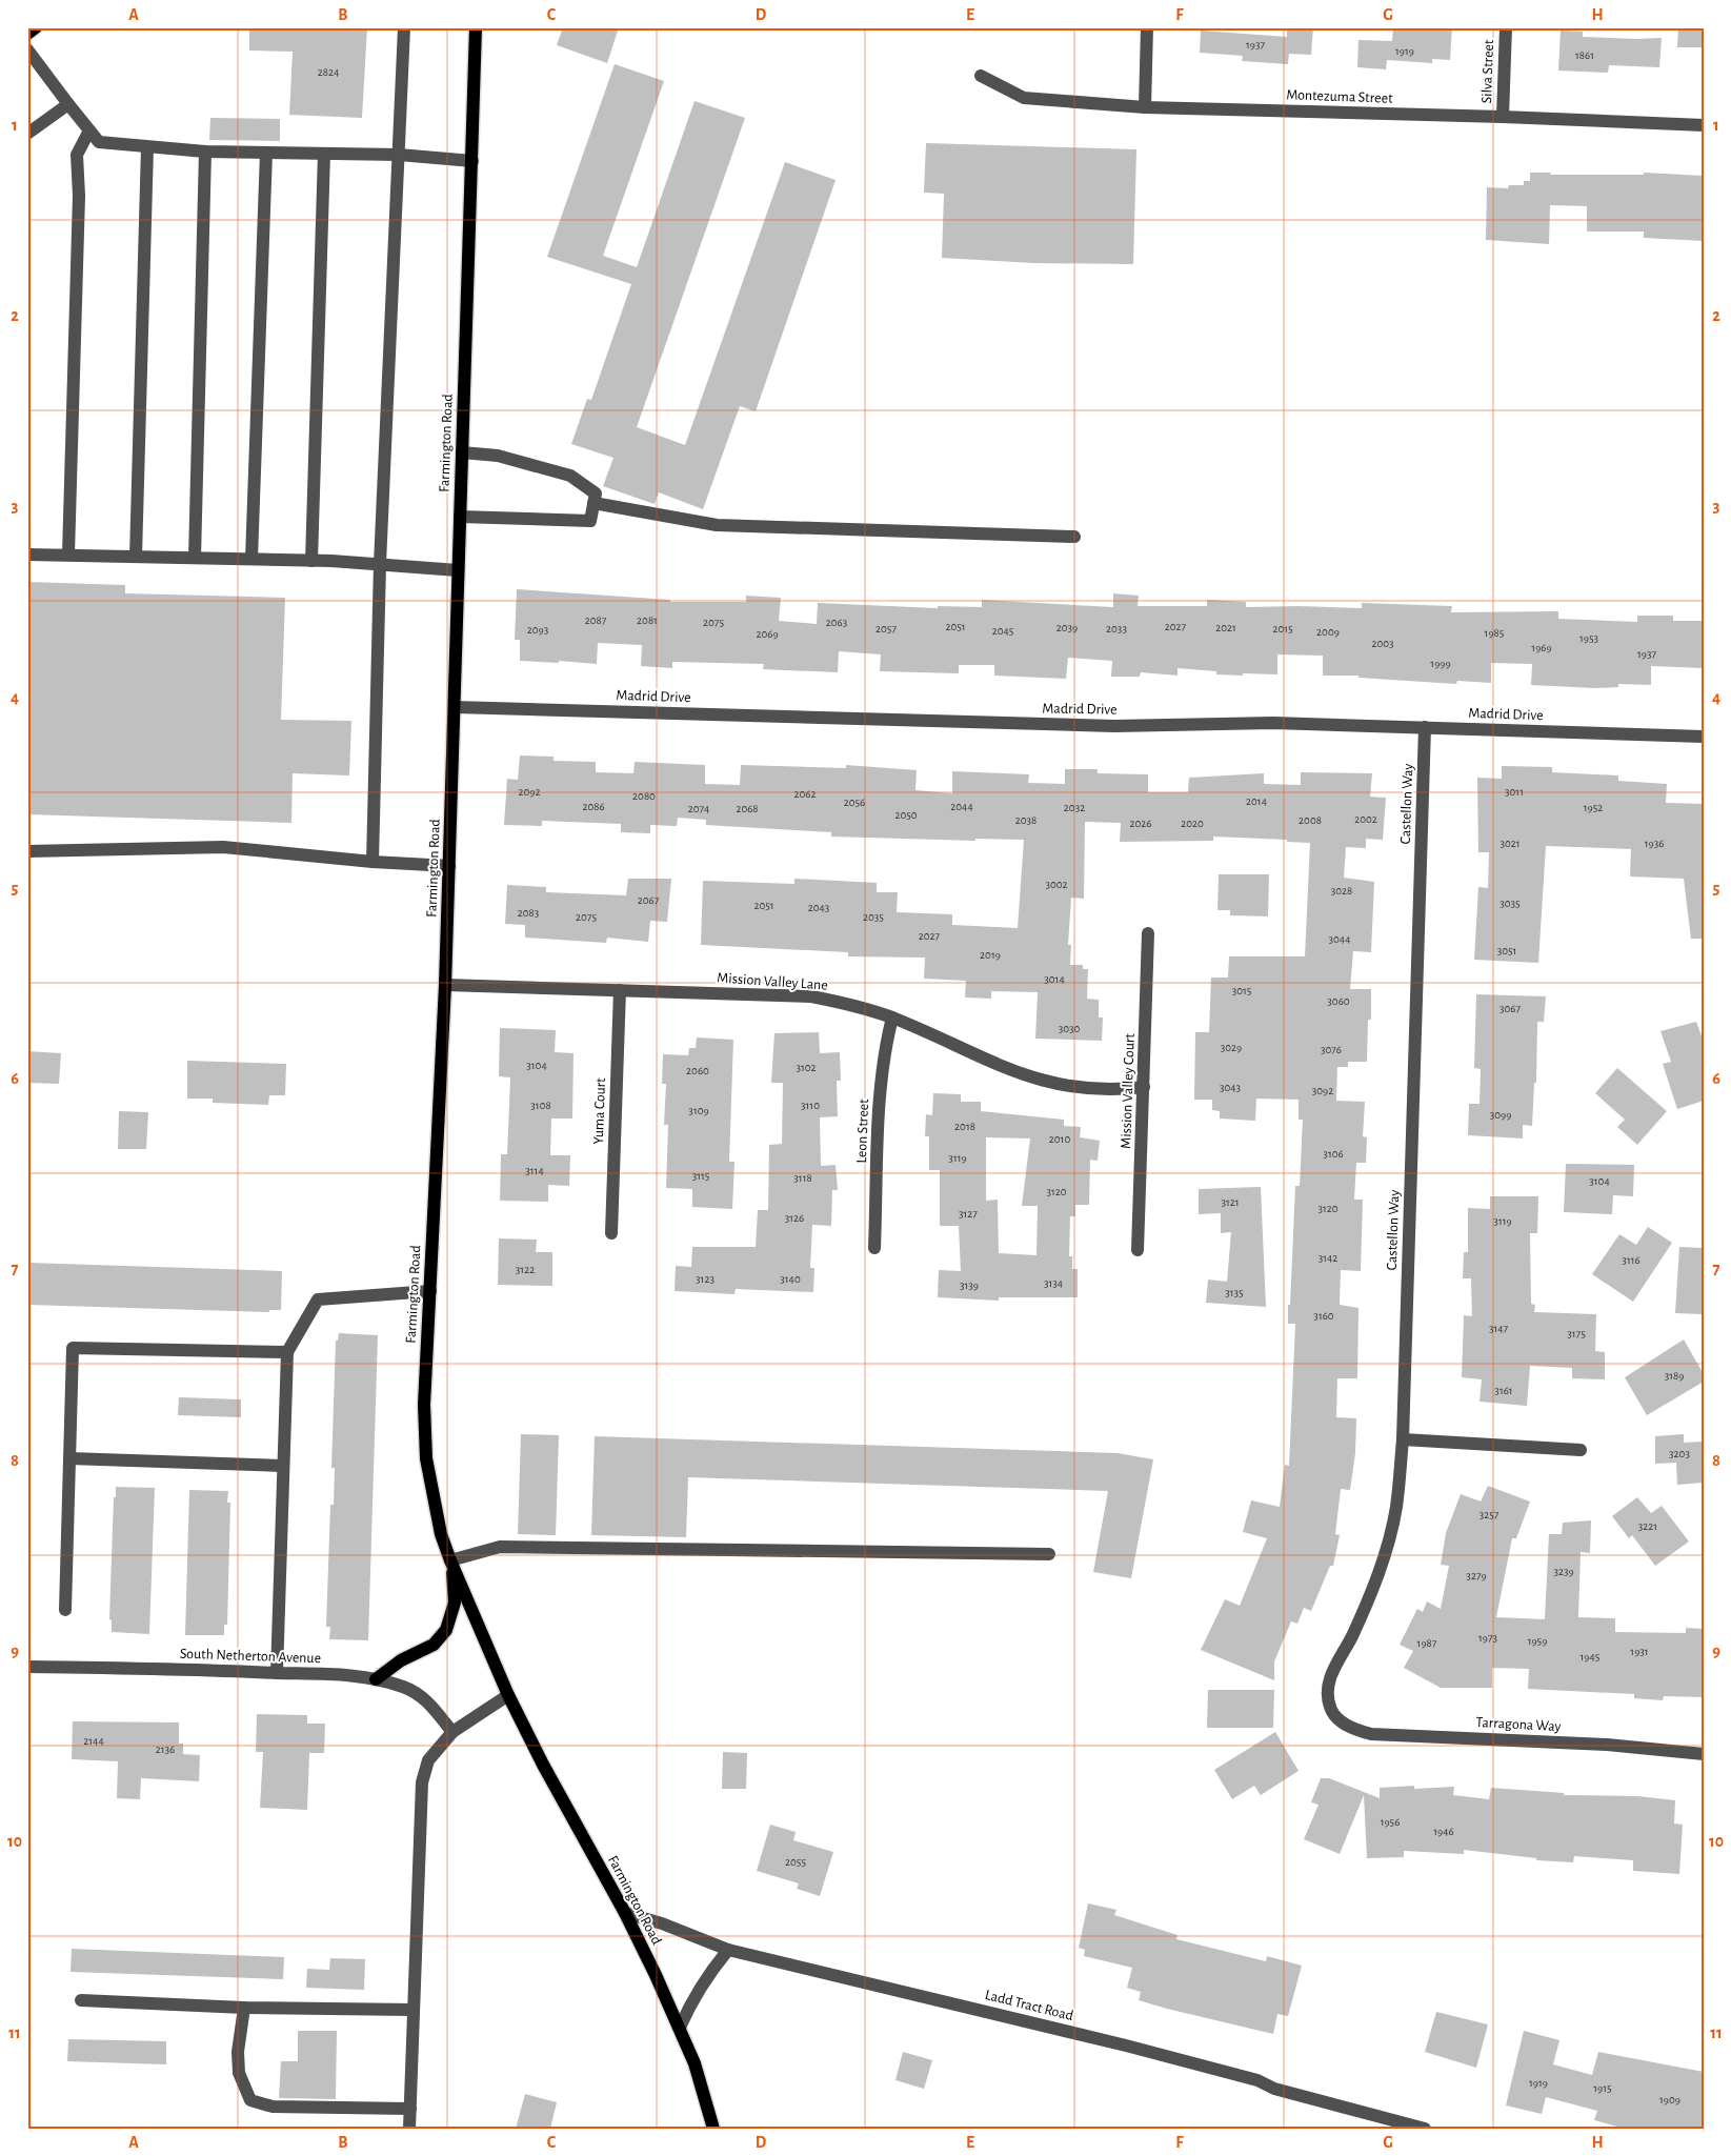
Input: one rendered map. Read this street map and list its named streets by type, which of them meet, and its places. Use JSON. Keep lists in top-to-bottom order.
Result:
{
  "streets": {
    "main road": ["Farmington Road"],
    "street": [
      "Silva Street",
      "Montezuma Street",
      "Madrid Drive",
      "Castellon Way",
      "Mission Valley Lane",
      "Mission Valley Court",
      "Yuma Court",
      "Leon Street",
      "South Netherton Avenue",
      "Tarragona Way",
      "Ladd Tract Road"
    ]
  },
  "crossings": [
    ["Silva Street", "Montezuma Street"],
    ["Farmington Road", "Madrid Drive"],
    ["Farmington Road", "Mission Valley Lane"],
    ["Farmington Road", "Ladd Tract Road"],
    ["Madrid Drive", "Castellon Way"],
    ["Castellon Way", "Tarragona Way"],
    ["Mission Valley Lane", "Mission Valley Court"],
    ["Mission Valley Lane", "Yuma Court"],
    ["Mission Valley Lane", "Leon Street"]
  ],
  "house_numbers": [
    "1937",
    "1919",
    "1861",
    "2824",
    "2087",
    "2081",
    "2075",
    "2063",
    "2051",
    "2027",
    "2039",
    "2021",
    "2057",
    "2033",
    "2015",
    "2093",
    "2045",
    "2009",
    "1985",
    "2069",
    "1953",
    "2003",
    "1969",
    "1937",
    "1999",
    "2092",
    "3011",
    "2062",
    "2080",
    "2014",
    "2056",
    "2086",
    "2044",
    "2032",
    "1952",
    "2074",
    "2068",
    "2050",
    "2002",
    "2038",
    "2008",
    "2026",
    "2020",
    "3021",
    "1936",
    "3002",
    "3028",
    "2067",
    "3035",
    "2051",
    "2043",
    "2083",
    "2075",
    "2035",
    "2027",
    "3044",
    "3051",
    "2019",
    "3014",
    "3015",
    "3060",
    "3067",
    "3030",
    "3029",
    "3076",
    "3104",
    "3102",
    "2060",
    "3043",
    "3092",
    "3108",
    "3110",
    "3109",
    "3099",
    "2018",
    "2010",
    "3106",
    "3119",
    "3114",
    "3115",
    "3118",
    "3104",
    "3120",
    "3121",
    "3120",
    "3127",
    "3126",
    "3119",
    "3142",
    "3116",
    "3122",
    "3123",
    "3140",
    "3134",
    "3139",
    "3135",
    "3160",
    "3147",
    "3175",
    "3189",
    "3161",
    "3203",
    "3257",
    "3221",
    "3239",
    "3279",
    "1973",
    "1959",
    "1987",
    "1931",
    "1945",
    "2144",
    "2136",
    "1956",
    "1946",
    "2055",
    "1919",
    "1915",
    "1909"
  ],
  "grid": {
    "columns": [
      "A",
      "B",
      "C",
      "D",
      "E",
      "F",
      "G",
      "H"
    ],
    "rows": [
      "1",
      "2",
      "3",
      "4",
      "5",
      "6",
      "7",
      "8",
      "9",
      "10",
      "11"
    ]
  }
}
